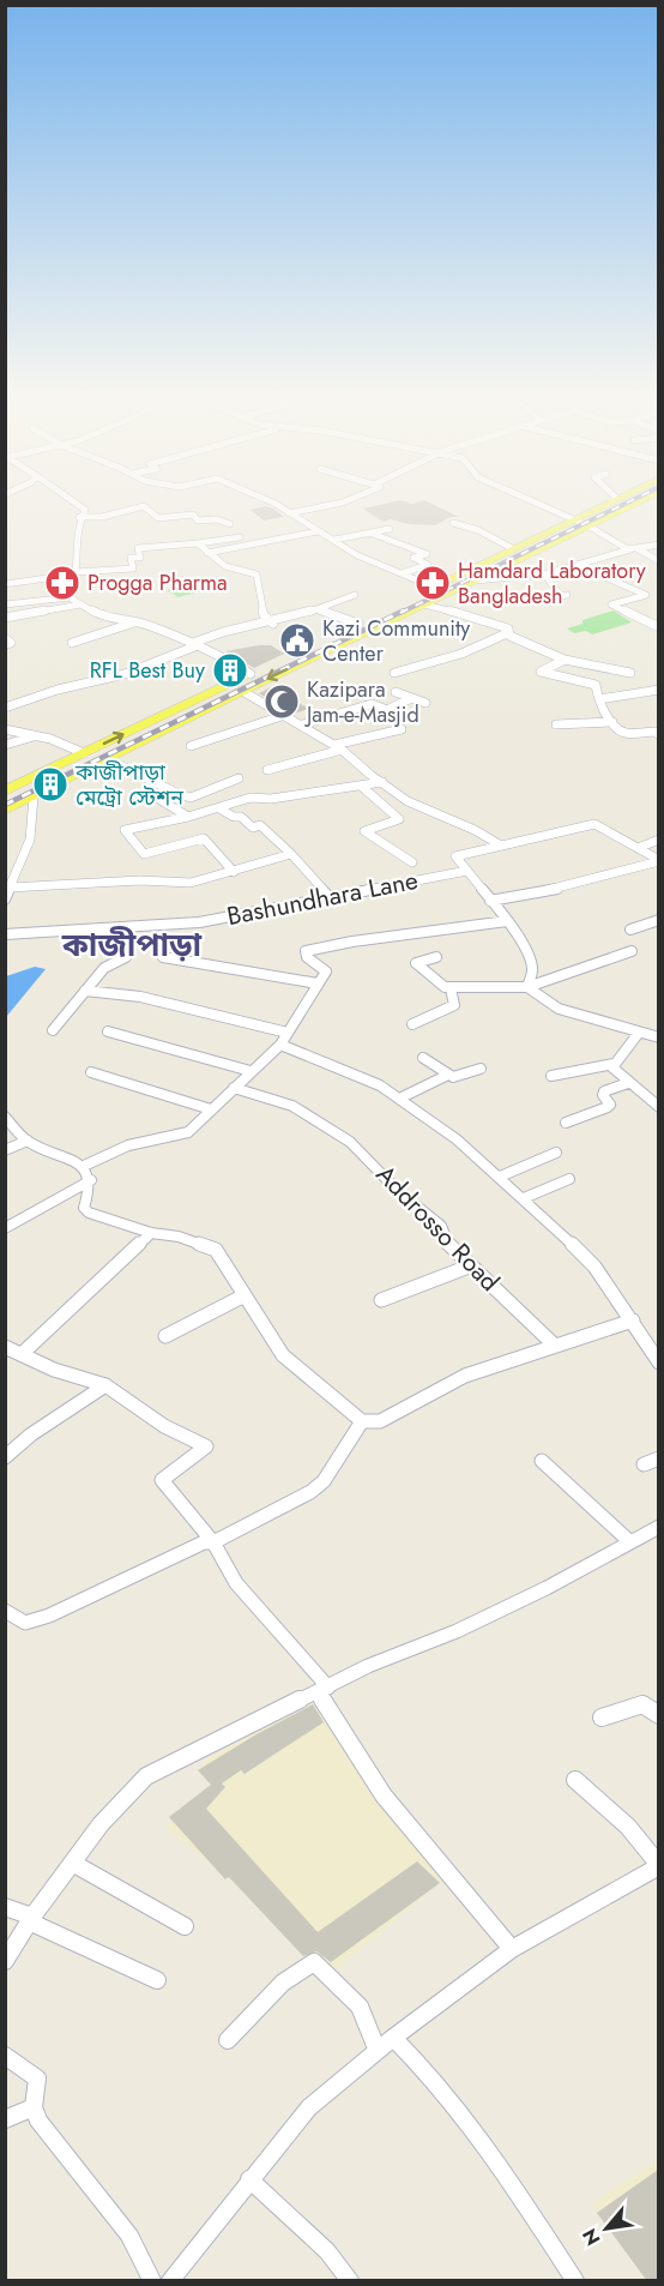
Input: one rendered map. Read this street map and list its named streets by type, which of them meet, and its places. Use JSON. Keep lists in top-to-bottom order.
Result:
{
  "streets": {
    "street": ["Bashundhara Lane", "Addrosso Road"]
  },
  "districts": ["কাজীপাড়া"],
  "places": {
    "pharmacy": ["Progga Pharma", "Hamdard Laboratory Bangladesh"],
    "public building": ["Kazi Community Center"],
    "building": ["RFL Best Buy", "কাজীপাড়া মেট্রো স্টেশন"],
    "mosque": ["Kazipara Jam-e-Masjid"]
  },
  "north": "bottom left"
}
